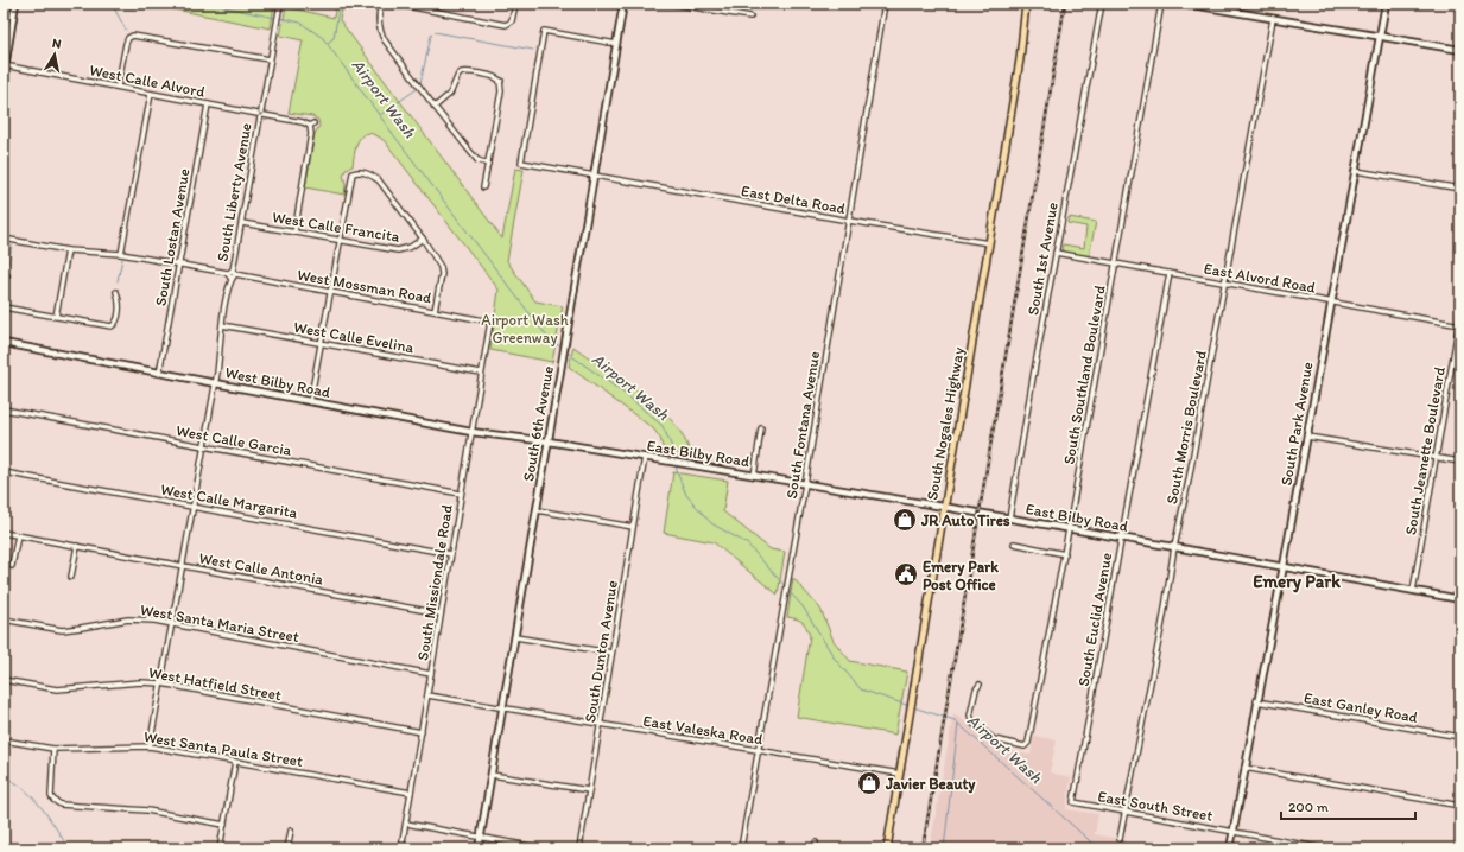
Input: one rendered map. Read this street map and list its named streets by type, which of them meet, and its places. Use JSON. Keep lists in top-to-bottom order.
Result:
{
  "streets": {
    "main road": ["South Nogales Highway"],
    "street": [
      "West Calle Alvord",
      "South Liberty Avenue",
      "East Delta Road",
      "West Calle Francita",
      "South Lostan Avenue",
      "South 1st Avenue",
      "East Alvord Road",
      "West Mossman Road",
      "West Calle Evelina",
      "South Southland Boulevard",
      "West Bilby Road",
      "South 6th Avenue",
      "South Park Avenue",
      "South Fontana Avenue",
      "South Morris Boulevard",
      "West Calle Garcia",
      "South Jeanette Boulevard",
      "East Bilby Road",
      "West Calle Margarita",
      "West Calle Antonia",
      "South Missiondale Road",
      "South Euclid Avenue",
      "West Santa Maria Street",
      "South Dunton Avenue",
      "West Hatfield Street",
      "East Ganley Road",
      "East Valeska Road",
      "West Santa Paula Street",
      "East South Street"
    ]
  },
  "crossings": [
    ["West Calle Alvord", "South Liberty Avenue"],
    ["West Calle Alvord", "West Calle Francita"],
    ["West Calle Alvord", "South Lostan Avenue"],
    ["South Liberty Avenue", "West Calle Francita"],
    ["South Liberty Avenue", "West Mossman Road"],
    ["South Liberty Avenue", "West Calle Evelina"],
    ["South Liberty Avenue", "West Bilby Road"],
    ["South Liberty Avenue", "West Calle Garcia"],
    ["South Liberty Avenue", "West Calle Margarita"],
    ["South Liberty Avenue", "West Calle Antonia"],
    ["South Liberty Avenue", "West Santa Maria Street"],
    ["South Liberty Avenue", "West Hatfield Street"],
    ["South Liberty Avenue", "West Santa Paula Street"],
    ["East Delta Road", "South 6th Avenue"],
    ["East Delta Road", "South Nogales Highway"],
    ["East Delta Road", "South Fontana Avenue"],
    ["South Lostan Avenue", "West Mossman Road"],
    ["South Lostan Avenue", "West Bilby Road"],
    ["South 1st Avenue", "East Alvord Road"],
    ["South 1st Avenue", "East Bilby Road"],
    ["East Alvord Road", "South Southland Boulevard"],
    ["East Alvord Road", "South Park Avenue"],
    ["East Alvord Road", "South Morris Boulevard"],
    ["East Alvord Road", "South Jeanette Boulevard"],
    ["East Alvord Road", "South Euclid Avenue"],
    ["West Mossman Road", "South Missiondale Road"],
    ["West Calle Evelina", "South Missiondale Road"],
    ["South Southland Boulevard", "East Bilby Road"],
    ["West Bilby Road", "South 6th Avenue"],
    ["West Bilby Road", "East Bilby Road"],
    ["West Bilby Road", "South Missiondale Road"],
    ["South 6th Avenue", "East Bilby Road"],
    ["South 6th Avenue", "East Valeska Road"],
    ["South Nogales Highway", "East Bilby Road"],
    ["South Nogales Highway", "East Valeska Road"],
    ["South Park Avenue", "East Bilby Road"],
    ["South Park Avenue", "East Ganley Road"],
    ["South Park Avenue", "East South Street"],
    ["South Fontana Avenue", "East Bilby Road"],
    ["South Fontana Avenue", "East Valeska Road"],
    ["South Morris Boulevard", "East Bilby Road"],
    ["South Morris Boulevard", "East South Street"],
    ["West Calle Garcia", "South Missiondale Road"],
    ["South Jeanette Boulevard", "East Bilby Road"],
    ["East Bilby Road", "South Euclid Avenue"],
    ["East Bilby Road", "South Dunton Avenue"],
    ["West Calle Margarita", "South Missiondale Road"],
    ["West Calle Antonia", "South Missiondale Road"],
    ["South Missiondale Road", "West Santa Maria Street"],
    ["South Missiondale Road", "West Hatfield Street"],
    ["South Missiondale Road", "East Valeska Road"],
    ["South Missiondale Road", "West Santa Paula Street"],
    ["South Euclid Avenue", "East South Street"],
    ["South Dunton Avenue", "East Valeska Road"]
  ],
  "districts": ["Emery Park"],
  "water": ["Airport Wash"],
  "parks": ["Airport Wash Greenway"],
  "places": {
    "shop": ["JR Auto Tires", "Javier Beauty"],
    "public building": ["Emery Park Post Office"]
  },
  "scale_bar": "200 m",
  "north": "top"
}
